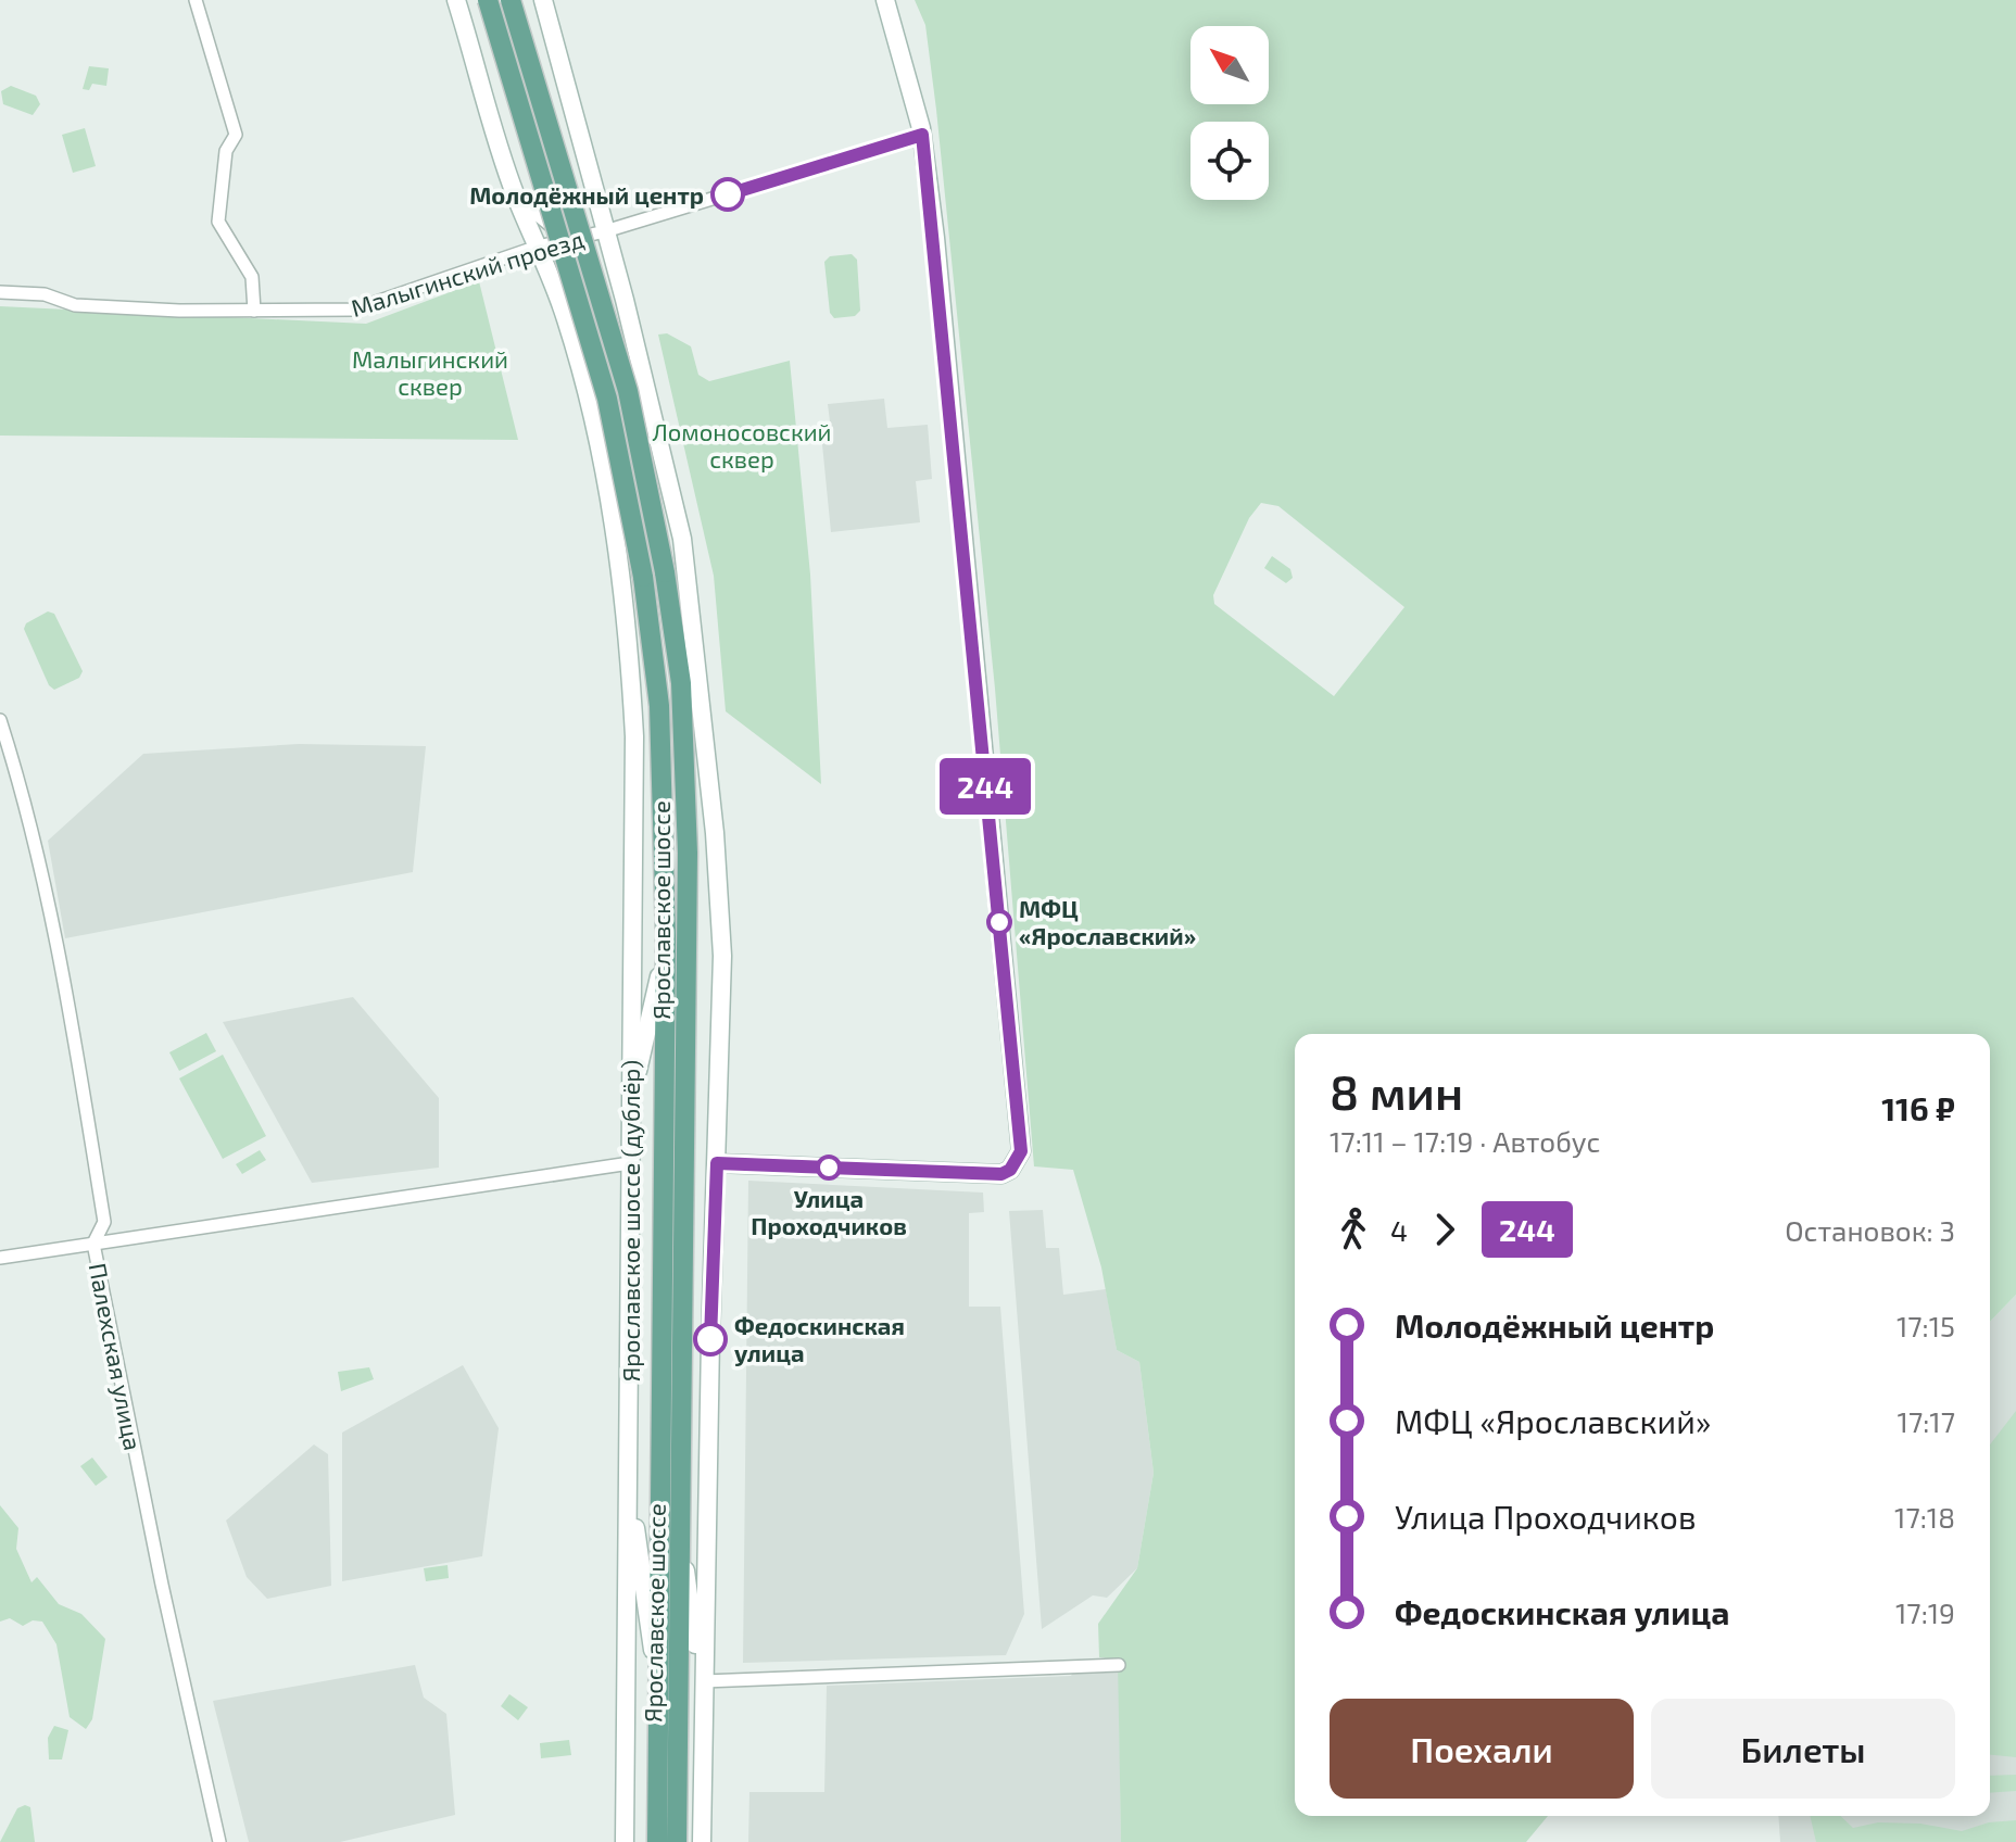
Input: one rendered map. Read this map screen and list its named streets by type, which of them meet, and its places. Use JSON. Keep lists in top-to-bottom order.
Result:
{
  "streets": {
    "main road": ["Ярославское шоссе"],
    "street": ["Малыгинский проезд", "Ярославское шоссе (дублёр)", "Палехская улица"]
  },
  "crossings": [
    ["Малыгинский проезд", "Ярославское шоссе (дублёр)"]
  ],
  "parks": ["Малыгинский сквер", "Ломоносовский сквер"],
  "places": [
    "Молодёжный центр",
    "МФЦ «Ярославский»",
    "Улица Проходчиков",
    "Федоскинская улица"
  ],
  "lines": ["bus line 244"],
  "north": "top left",
  "page": {
    "on_map": "244",
    "heading": ["8 мин", "17:11 – 17:19 · Автобус", "116 ₽"],
    "legs": ["4", "244", "Остановок: 3"],
    "list": [
      {
        "name": "Молодёжный центр",
        "value": "17:15"
      },
      {
        "name": "МФЦ «Ярославский»",
        "value": "17:17"
      },
      {
        "name": "Улица Проходчиков",
        "value": "17:18"
      },
      {
        "name": "Федоскинская улица",
        "value": "17:19"
      }
    ],
    "buttons": ["Поехали", "Билеты"]
  }
}
